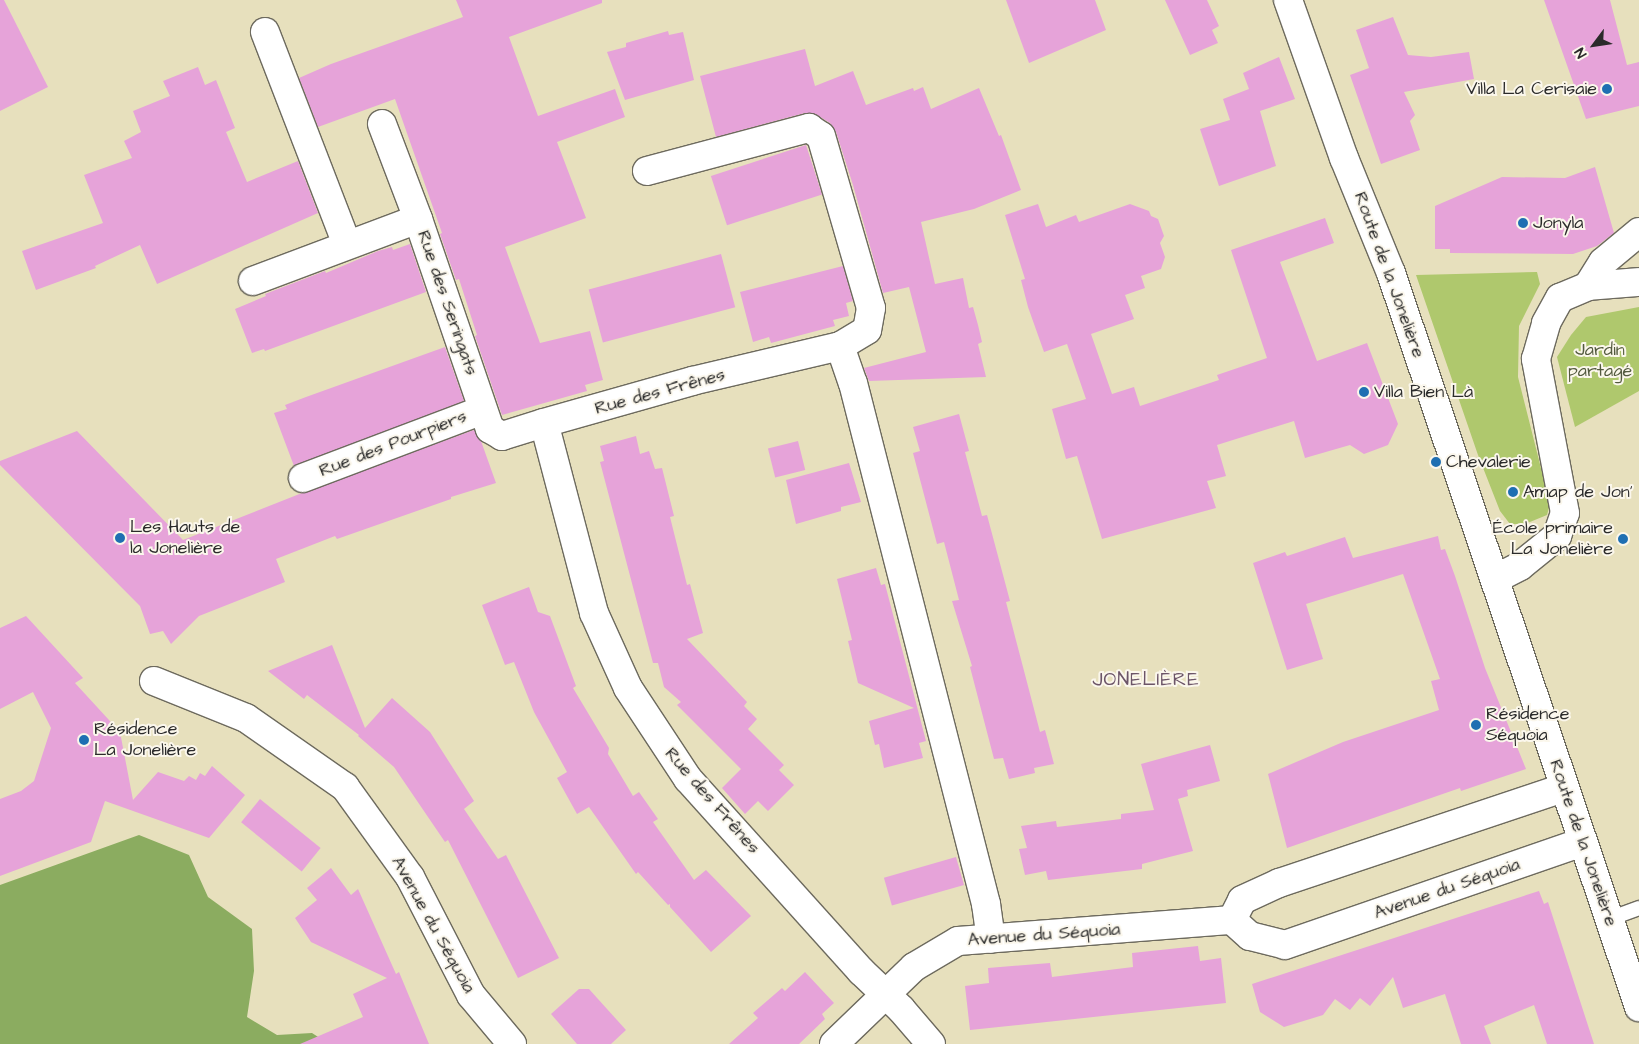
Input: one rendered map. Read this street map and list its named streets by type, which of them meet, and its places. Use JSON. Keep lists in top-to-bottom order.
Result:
{
  "streets": {
    "street": [
      "Route de la Jonelière",
      "Rue des Seringats",
      "Rue des Frênes",
      "Rue des Pourpiers",
      "Avenue du Séquoia"
    ]
  },
  "crossings": [
    ["Route de la Jonelière", "Avenue du Séquoia"],
    ["Rue des Seringats", "Rue des Frênes"],
    ["Rue des Seringats", "Rue des Pourpiers"],
    ["Rue des Frênes", "Avenue du Séquoia"]
  ],
  "districts": ["JONELIÈRE"],
  "parks": ["Jardin partagé"],
  "places": [
    "Villa La Cerisaie",
    "Jonyla",
    "Villa Bien Là",
    "Chevalerie",
    "Amap de Jon'",
    "Les Hauts de la Jonelière",
    "École primaire La Jonelière",
    "Résidence Séquoia",
    "Résidence La Jonelière"
  ],
  "north": "bottom left"
}
